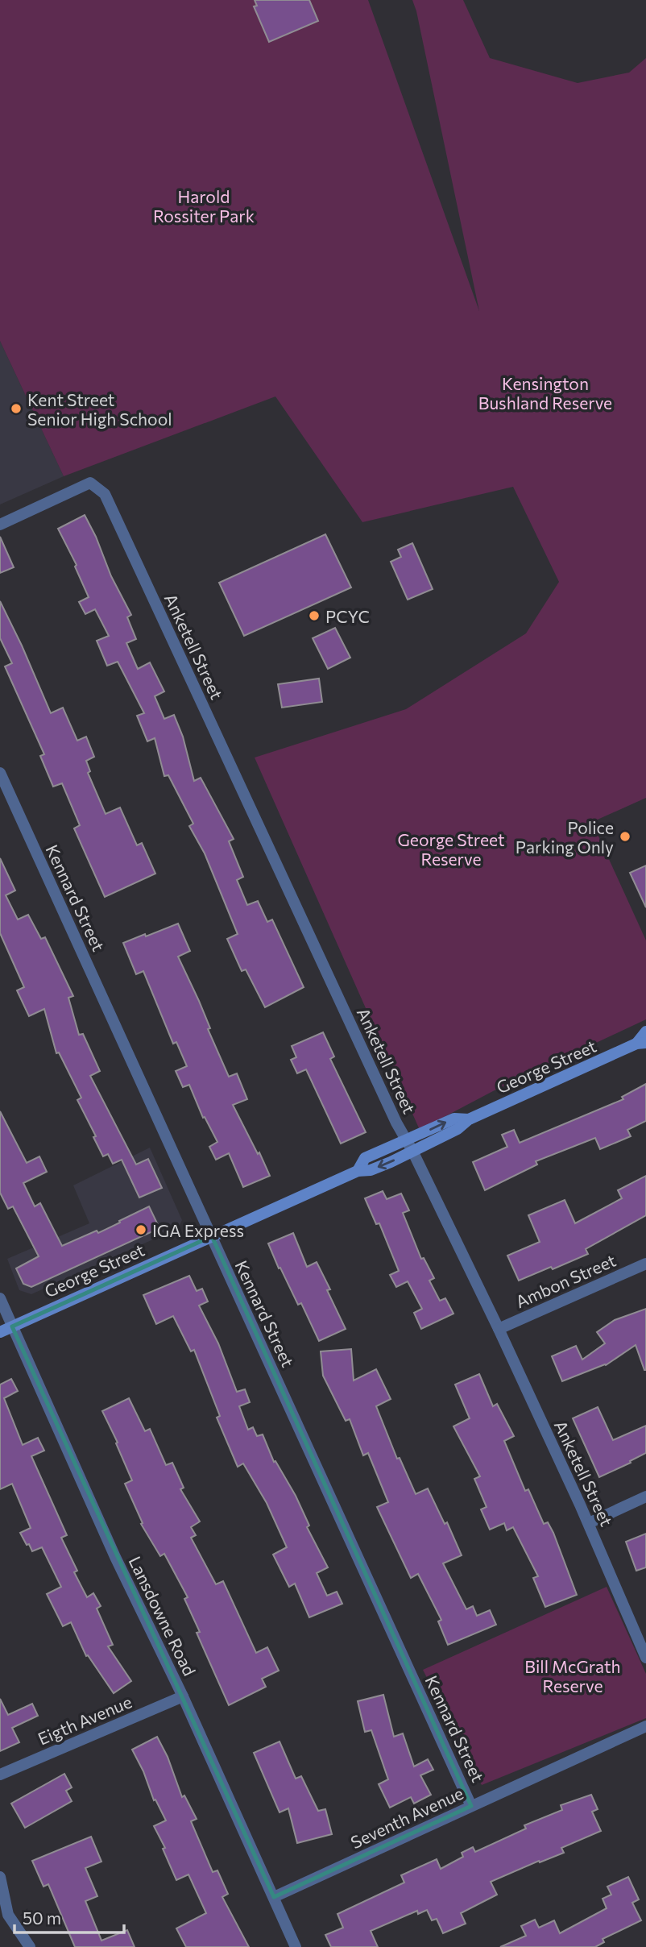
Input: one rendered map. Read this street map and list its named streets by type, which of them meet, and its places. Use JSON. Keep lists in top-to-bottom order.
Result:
{
  "streets": {
    "main road": ["George Street"],
    "street": [
      "Anketell Street",
      "Kennard Street",
      "Ambon Street",
      "Lansdowne Road",
      "Eigth Avenue",
      "Seventh Avenue"
    ]
  },
  "crossings": [
    ["Anketell Street", "George Street"],
    ["Anketell Street", "Ambon Street"],
    ["Kennard Street", "George Street"],
    ["Kennard Street", "Seventh Avenue"],
    ["George Street", "Lansdowne Road"],
    ["Lansdowne Road", "Eigth Avenue"],
    ["Lansdowne Road", "Seventh Avenue"]
  ],
  "parks": [
    "Harold Rossiter Park",
    "Kensington Bushland Reserve",
    "George Street Reserve",
    "Bill McGrath Reserve"
  ],
  "places": [
    "Kent Street Senior High School",
    "PCYC",
    "Police Parking Only",
    "IGA Express"
  ],
  "scale_bar": "50 m"
}
